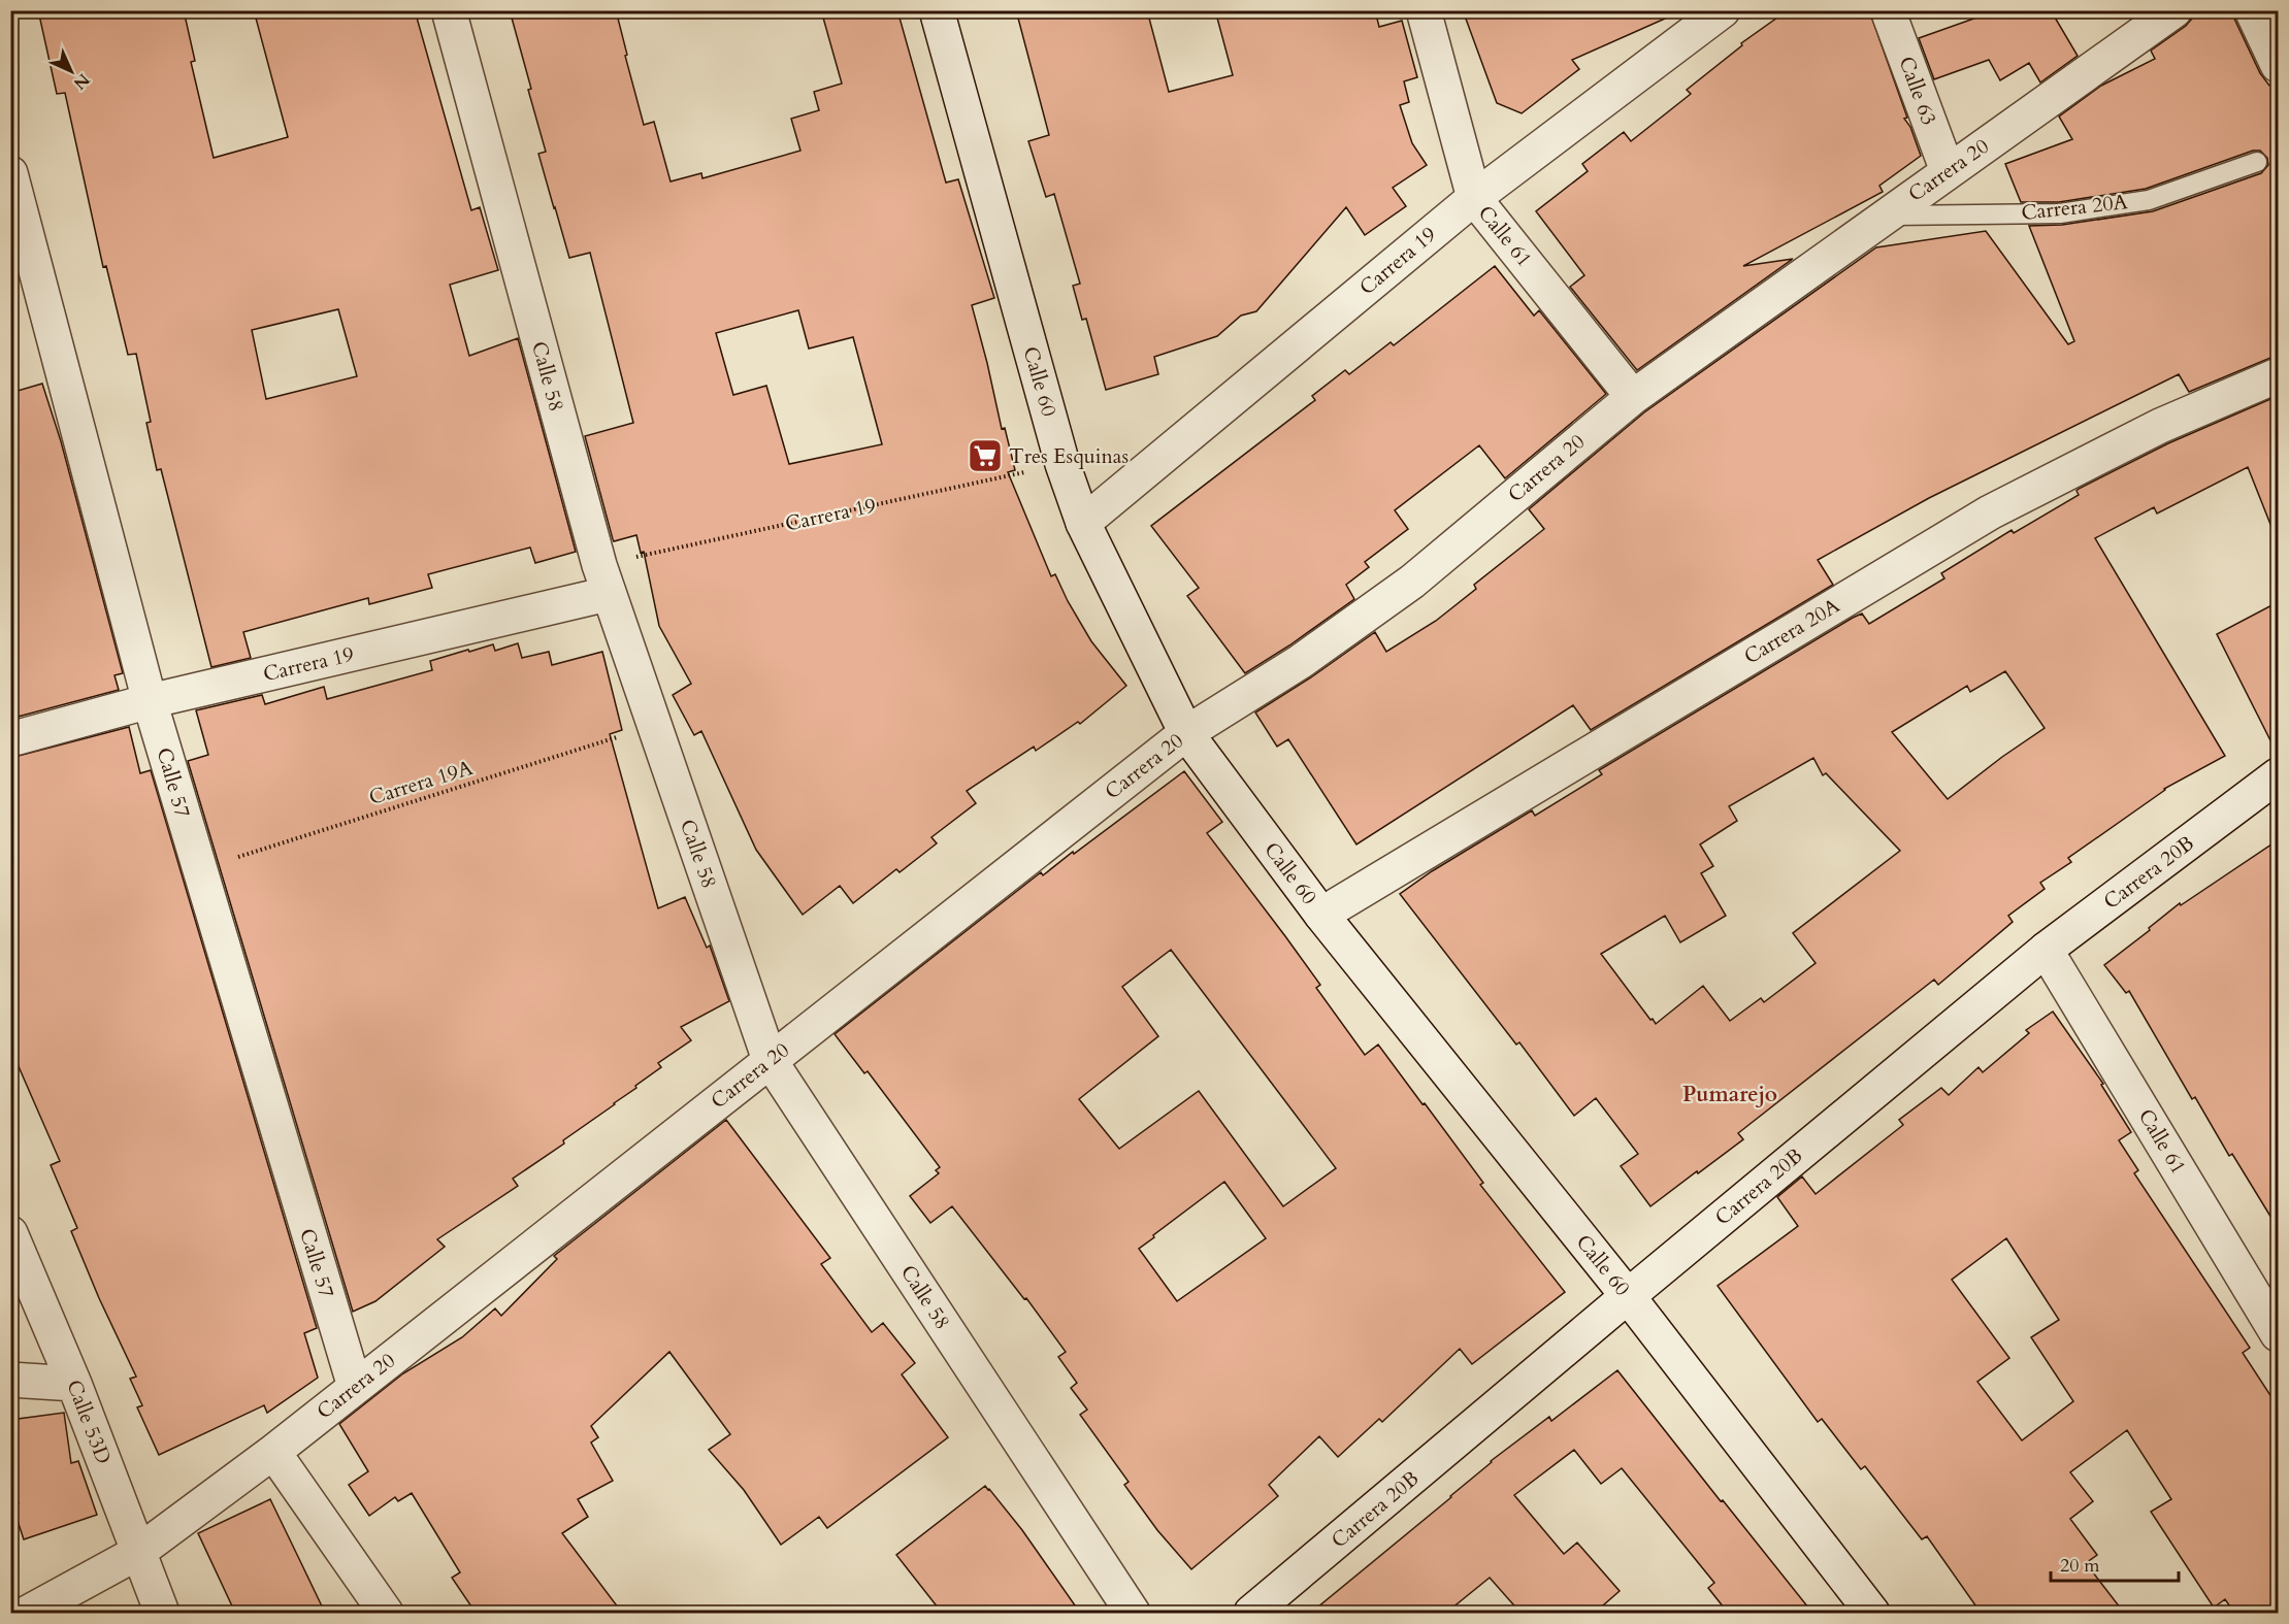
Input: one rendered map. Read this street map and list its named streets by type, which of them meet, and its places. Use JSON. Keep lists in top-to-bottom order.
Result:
{
  "streets": {
    "street": [
      "Calle 63",
      "Carrera 20",
      "Carrera 20A",
      "Calle 61",
      "Carrera 19",
      "Calle 58",
      "Calle 60",
      "Calle 57",
      "Carrera 20B",
      "Calle 53D"
    ],
    "path": ["Carrera 19A"]
  },
  "crossings": [
    ["Calle 63", "Carrera 20"],
    ["Carrera 20", "Carrera 20A"],
    ["Carrera 20", "Calle 61"],
    ["Carrera 20", "Calle 58"],
    ["Carrera 20", "Calle 60"],
    ["Carrera 20", "Calle 57"],
    ["Carrera 20", "Calle 53D"],
    ["Carrera 20A", "Calle 60"],
    ["Calle 61", "Carrera 19"],
    ["Calle 61", "Carrera 20B"],
    ["Carrera 19", "Calle 58"],
    ["Carrera 19", "Calle 60"],
    ["Carrera 19", "Calle 57"],
    ["Calle 58", "Carrera 19A"],
    ["Calle 60", "Carrera 20B"],
    ["Calle 57", "Carrera 19A"]
  ],
  "districts": ["Pumarejo"],
  "places": {
    "supermarket": ["Tres Esquinas"]
  },
  "scale_bar": "20 m",
  "north": "bottom right"
}
